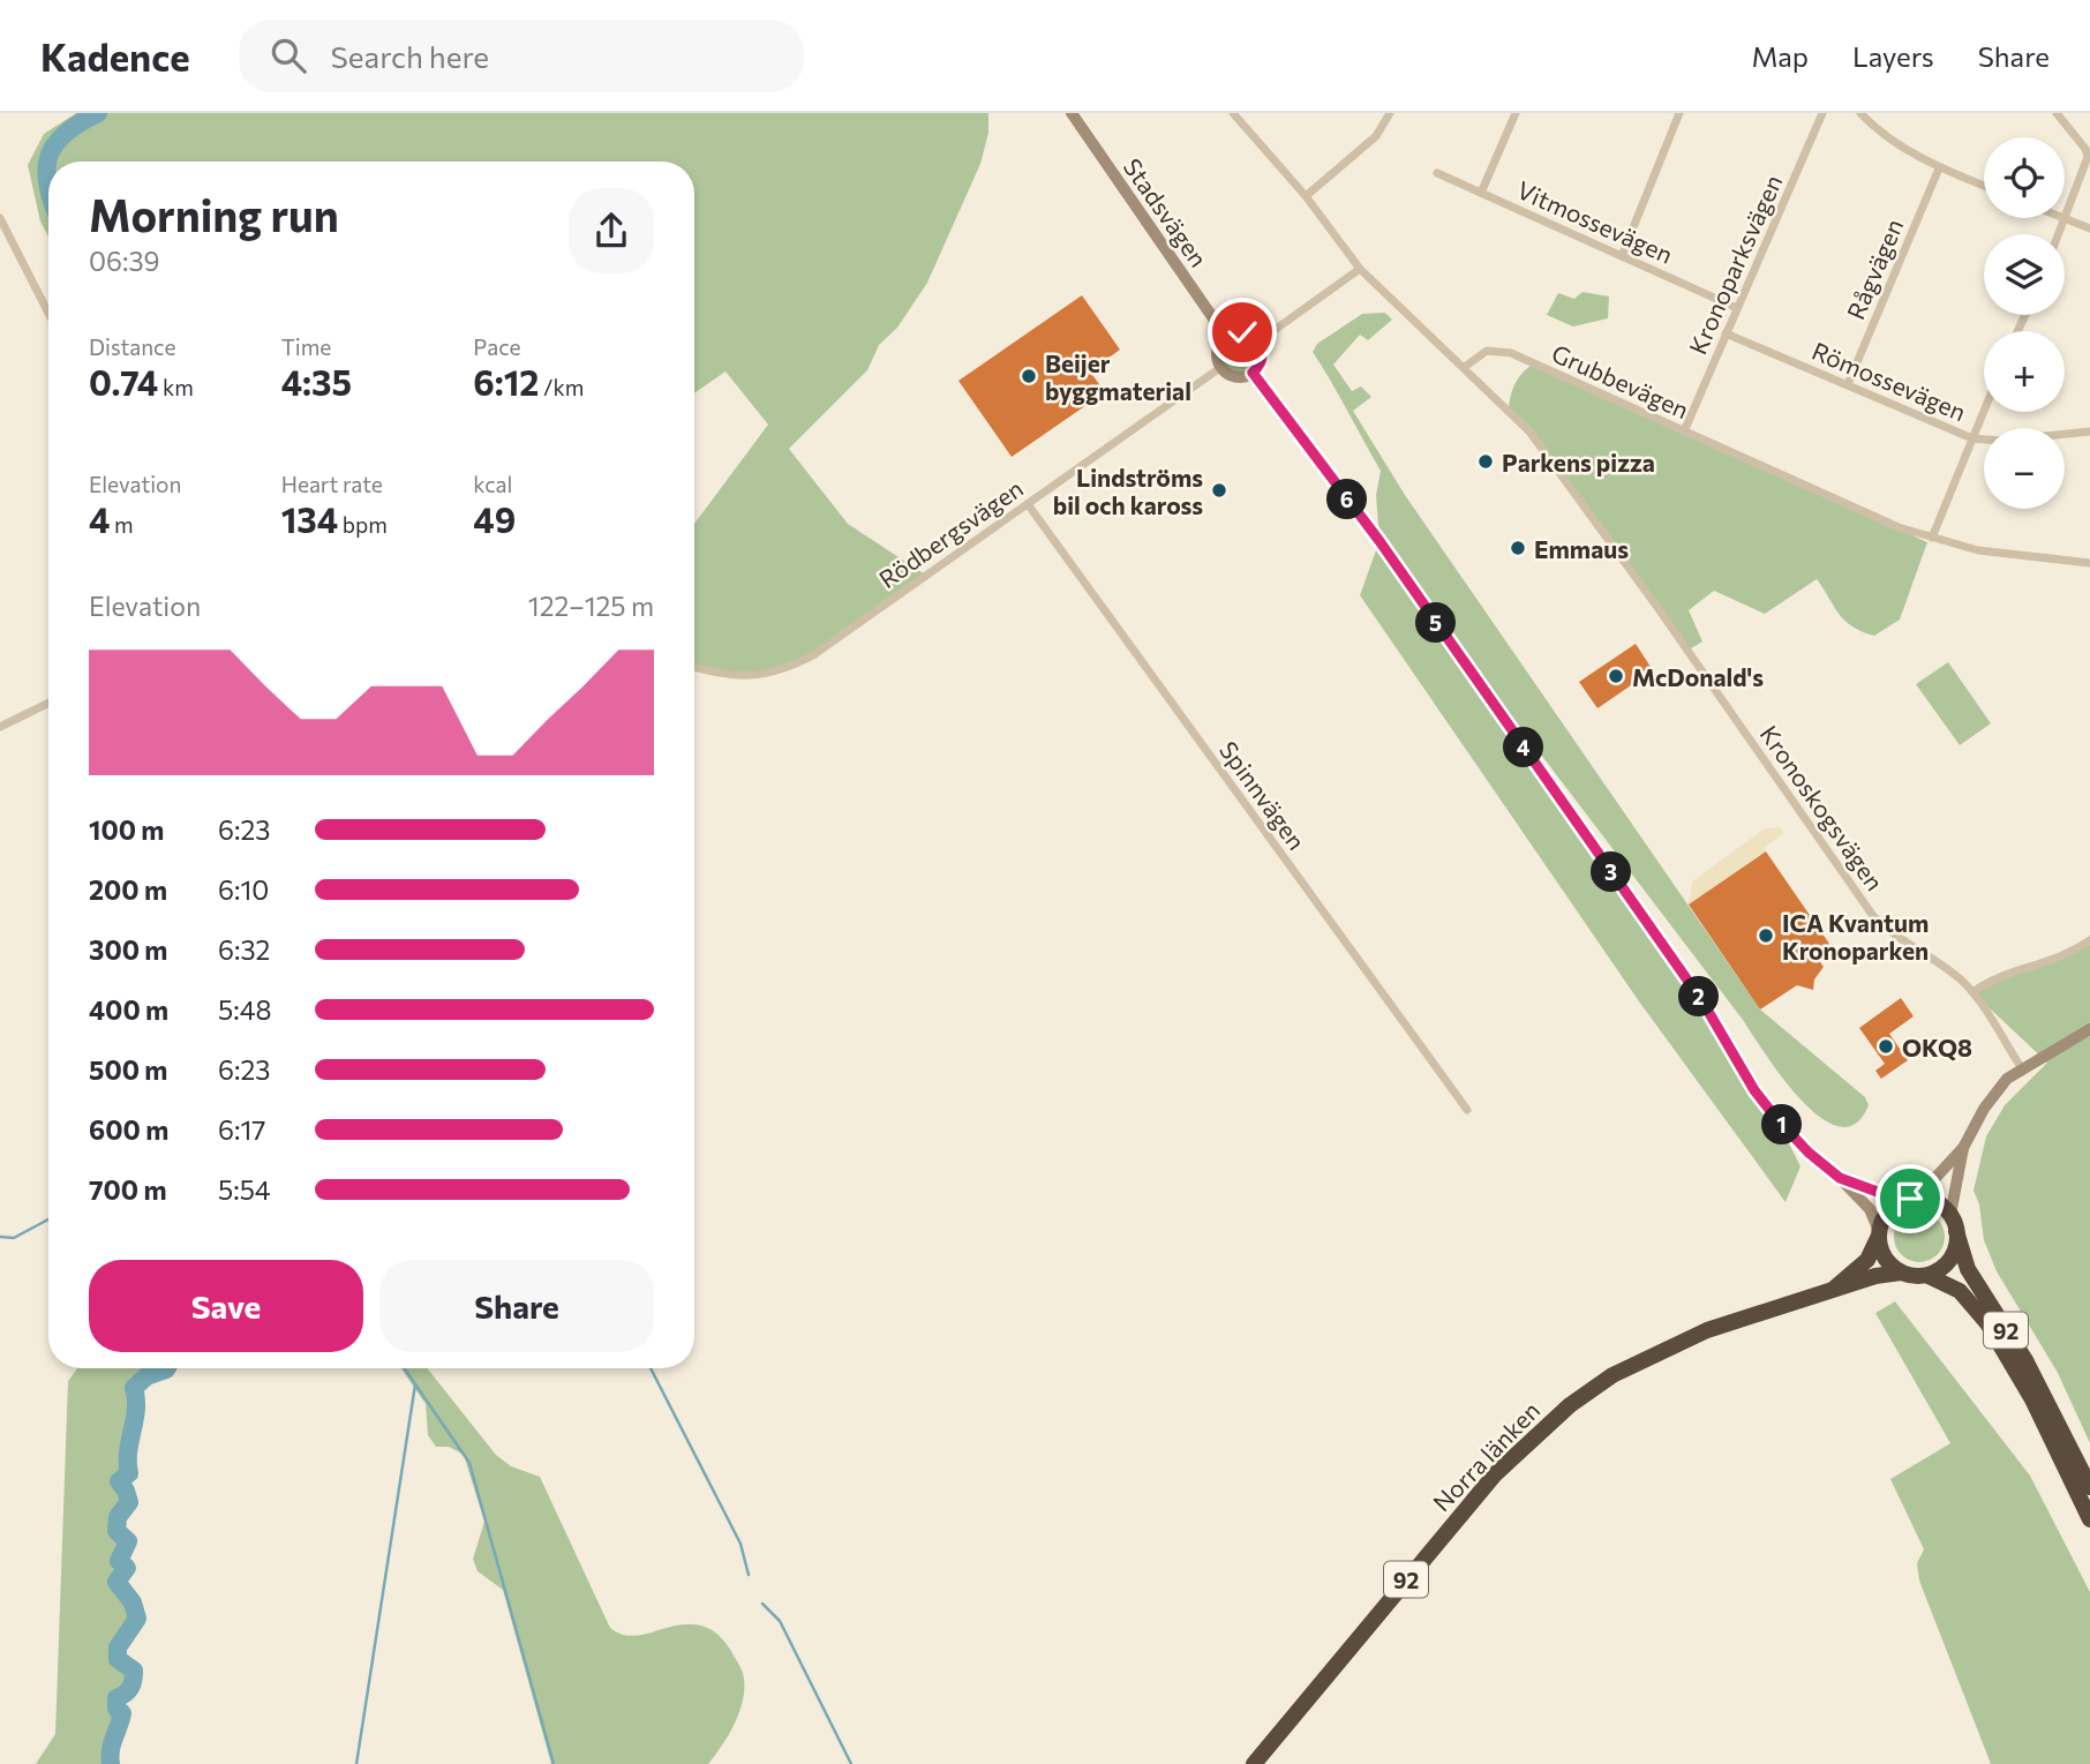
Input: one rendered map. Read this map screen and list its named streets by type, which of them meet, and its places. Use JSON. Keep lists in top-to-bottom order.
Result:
{
  "streets": {
    "highway": ["92", "Norra länken"],
    "main road": ["Stadsvägen"],
    "street": [
      "Vitmossevägen",
      "Kronoparksvägen",
      "Rågvägen",
      "Grubbevägen",
      "Römossevägen",
      "Rödbergsvägen",
      "Spinnvägen",
      "Kronoskogsvägen"
    ]
  },
  "crossings": [
    ["Stadsvägen", "Rödbergsvägen"],
    ["Vitmossevägen", "Kronoparksvägen"],
    ["Kronoparksvägen", "Grubbevägen"],
    ["Kronoparksvägen", "Römossevägen"],
    ["Rågvägen", "Römossevägen"],
    ["Grubbevägen", "Kronoskogsvägen"],
    ["Rödbergsvägen", "Spinnvägen"],
    ["92", "Norra länken"]
  ],
  "places": [
    "Beijer byggmaterial",
    "Parkens pizza",
    "Lindströms bil och kaross",
    "Emmaus",
    "McDonald's",
    "ICA Kvantum Kronoparken",
    "OKQ8"
  ],
  "page": {
    "header": "Kadence",
    "search": "Search here",
    "nav": ["Map", "Layers", "Share"],
    "map_buttons": ["+", "−"],
    "heading": ["Morning run", "06:39"],
    "stats": [
      ["Distance", "0.74 km"],
      ["Time", "4:35"],
      ["Pace", "6:12 /km"],
      ["Elevation", "4 m"],
      ["Heart rate", "134 bpm"],
      ["kcal", "49"]
    ],
    "pins": [
      "6",
      "5",
      "4",
      "3",
      "2",
      "1"
    ],
    "chart": ["Elevation", "122–125 m"],
    "list": [
      {
        "name": "100 m",
        "note": "6:23"
      },
      {
        "name": "200 m",
        "note": "6:10"
      },
      {
        "name": "300 m",
        "note": "6:32"
      },
      {
        "name": "400 m",
        "note": "5:48"
      },
      {
        "name": "500 m",
        "note": "6:23"
      },
      {
        "name": "600 m",
        "note": "6:17"
      },
      {
        "name": "700 m",
        "note": "5:54"
      }
    ],
    "buttons": ["Save", "Share"]
  }
}
